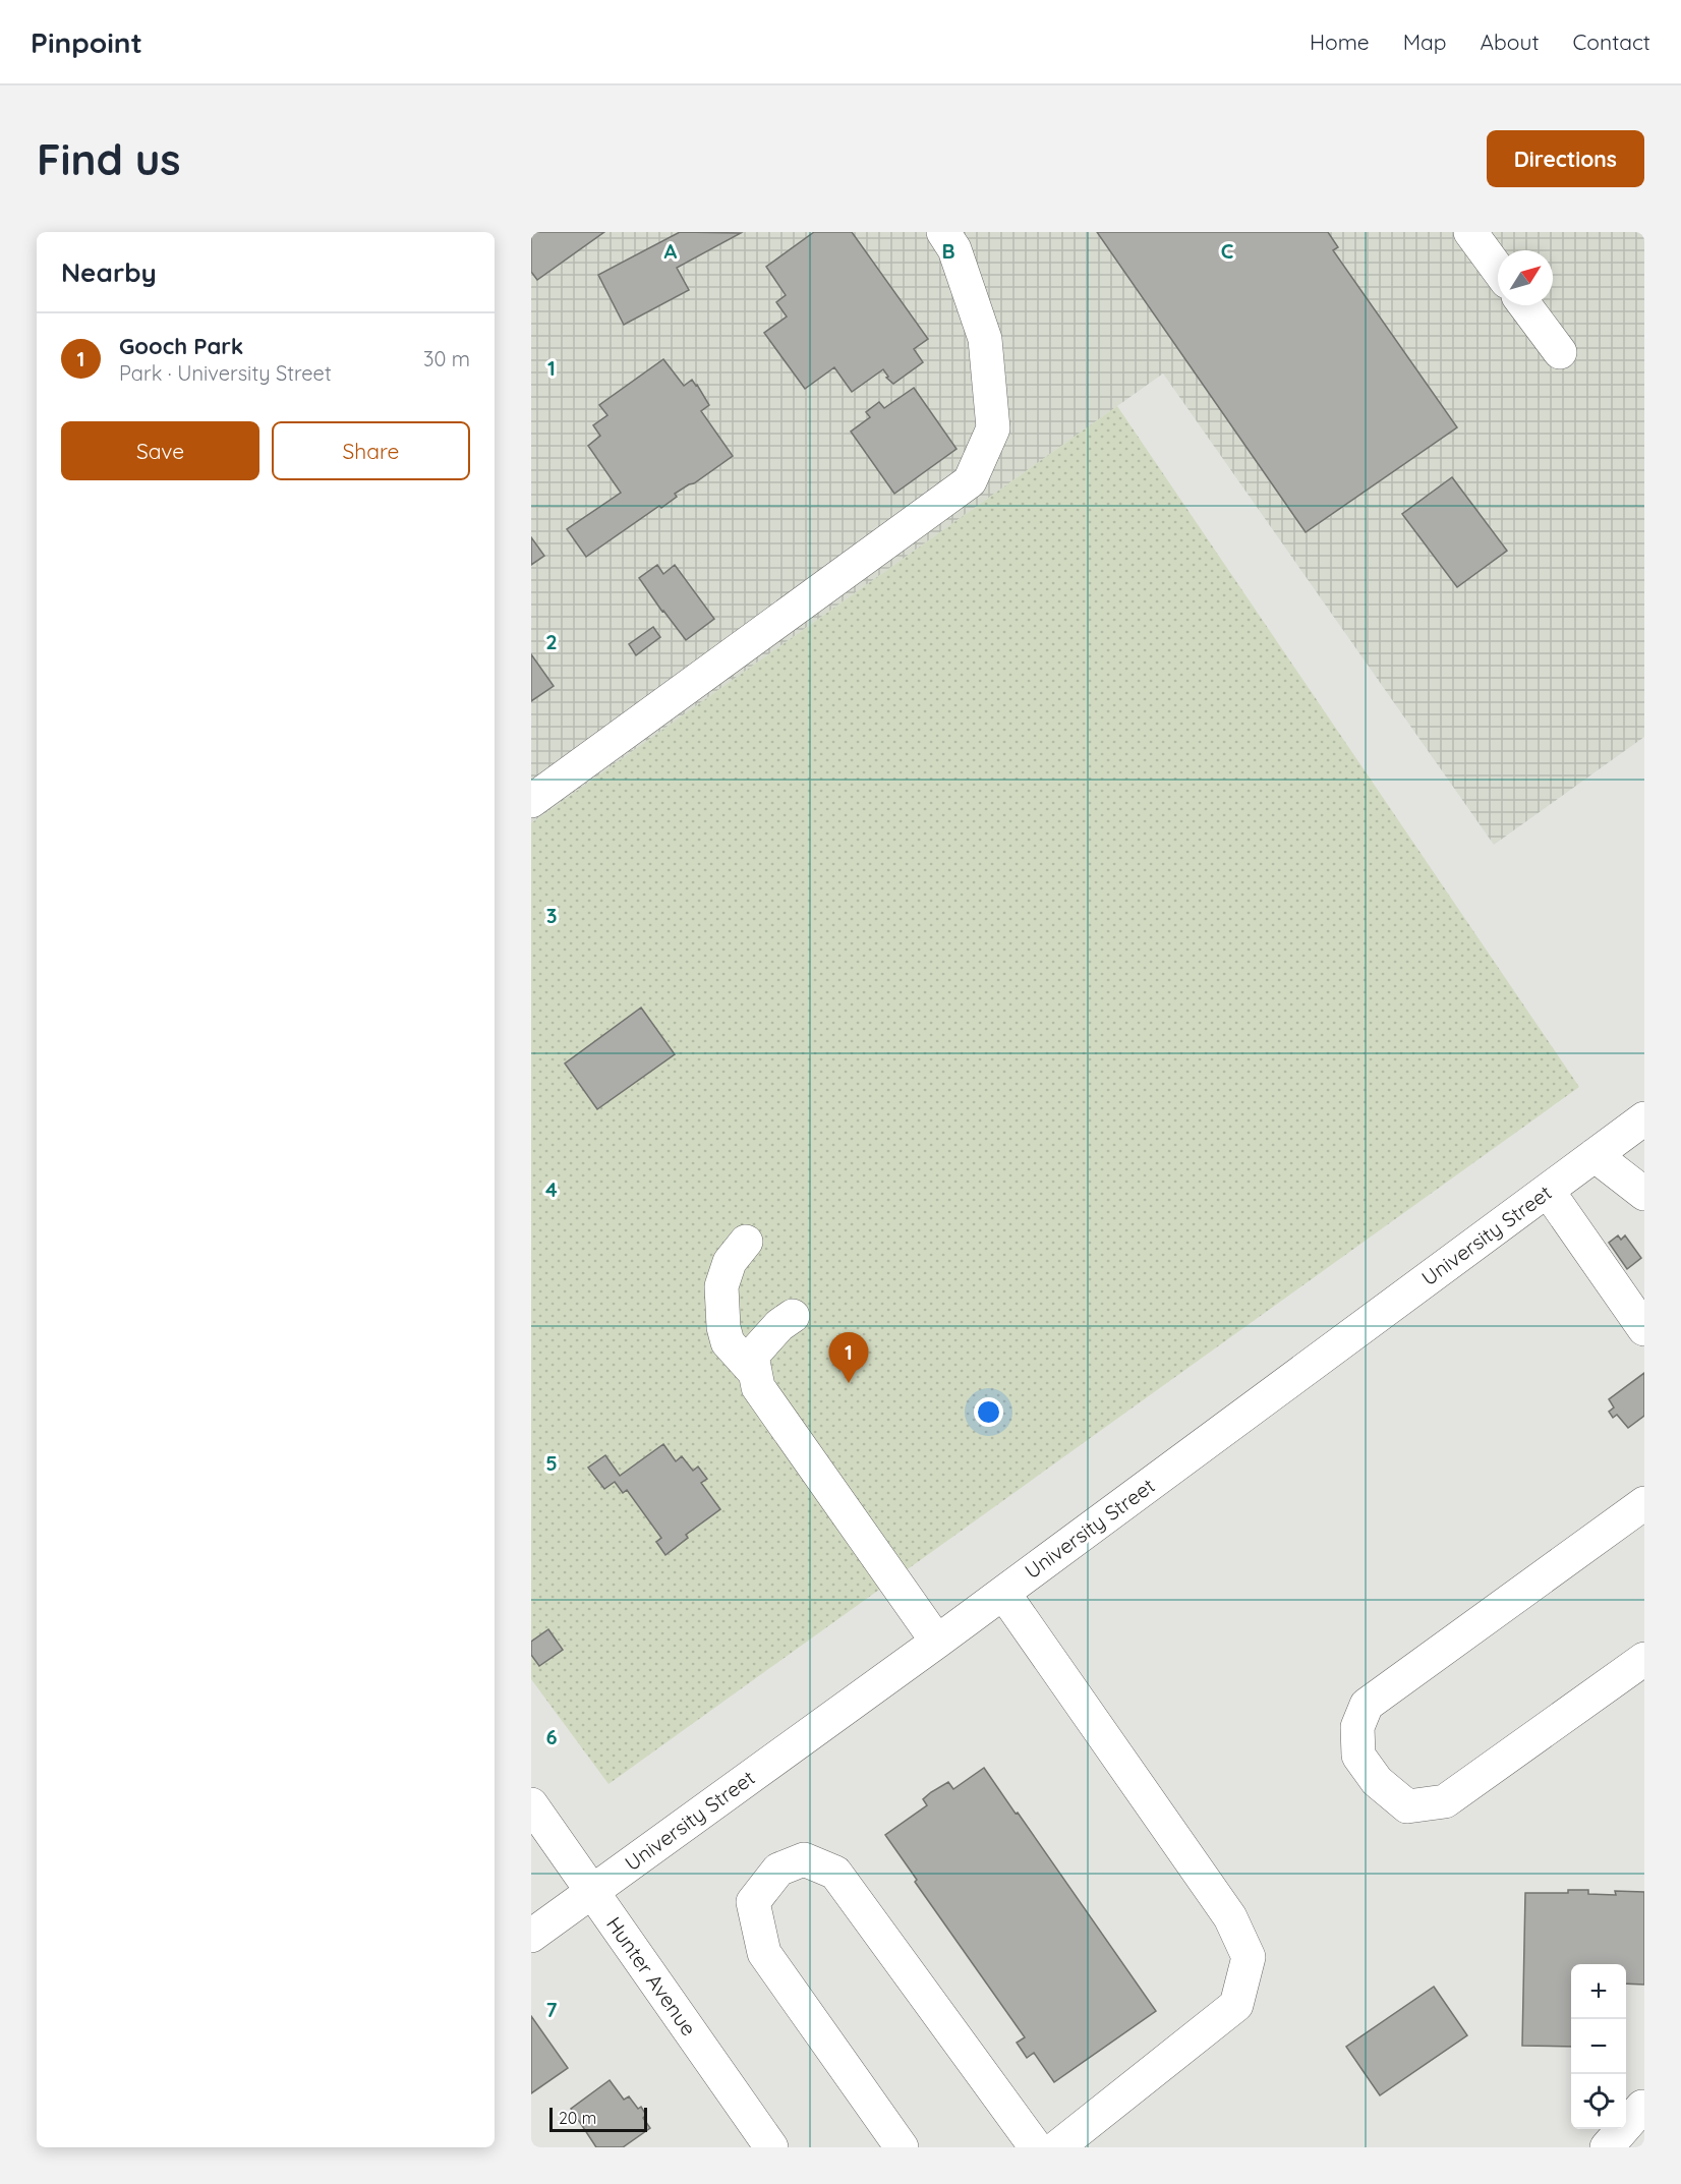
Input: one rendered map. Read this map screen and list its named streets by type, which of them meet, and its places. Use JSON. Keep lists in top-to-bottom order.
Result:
{
  "streets": {
    "street": ["University Street", "Hunter Avenue"]
  },
  "crossings": [
    ["University Street", "Hunter Avenue"]
  ],
  "scale_bar": "20 m",
  "north": "top right",
  "page": {
    "header": "Pinpoint",
    "nav": [
      "Home",
      "Map",
      "About",
      "Contact"
    ],
    "buttons": [
      "Directions",
      ["Save", "Share"]
    ],
    "title": "Find us",
    "heading": "Nearby",
    "list": [
      {
        "mark": "1",
        "name": "Gooch Park",
        "note": "Park · University Street",
        "value": "30 m"
      }
    ],
    "pins": "1",
    "map_buttons": ["+", "−"],
    "scale": "20 m"
  },
  "grid": {
    "columns": ["A", "B", "C"],
    "rows": [
      "1",
      "2",
      "3",
      "4",
      "5",
      "6",
      "7"
    ]
  }
}
